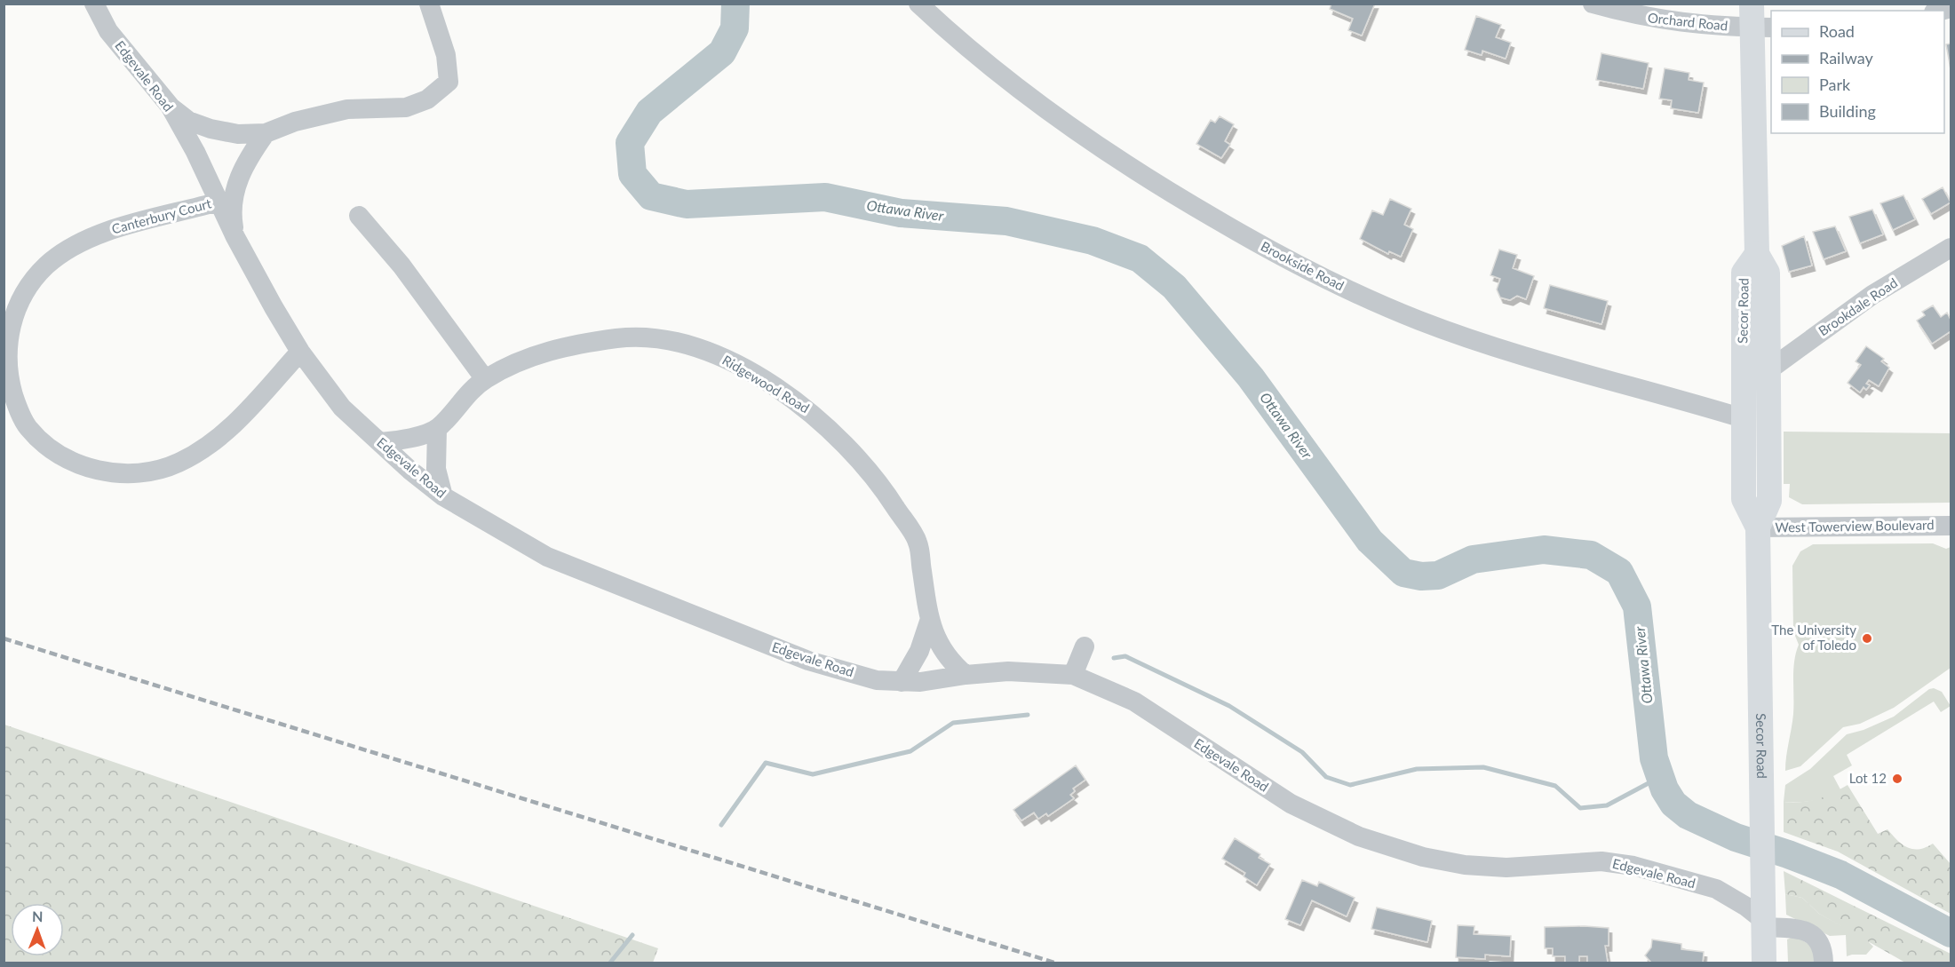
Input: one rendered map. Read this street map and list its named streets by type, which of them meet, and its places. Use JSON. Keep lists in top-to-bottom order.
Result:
{
  "streets": {
    "main road": ["Secor Road"],
    "street": [
      "Orchard Road",
      "Edgevale Road",
      "Canterbury Court",
      "Brookside Road",
      "Brookdale Road",
      "Ridgewood Road",
      "West Towerview Boulevard"
    ]
  },
  "crossings": [
    ["Orchard Road", "Secor Road"],
    ["Edgevale Road", "Canterbury Court"],
    ["Edgevale Road", "Secor Road"],
    ["Edgevale Road", "Ridgewood Road"],
    ["Brookside Road", "Secor Road"],
    ["Brookdale Road", "Secor Road"],
    ["Secor Road", "West Towerview Boulevard"]
  ],
  "water": ["Ottawa River"],
  "places": ["The University of Toledo", "Lot 12"],
  "legend": [
    "Road",
    "Railway",
    "Park",
    "Building"
  ],
  "north": "top"
}
